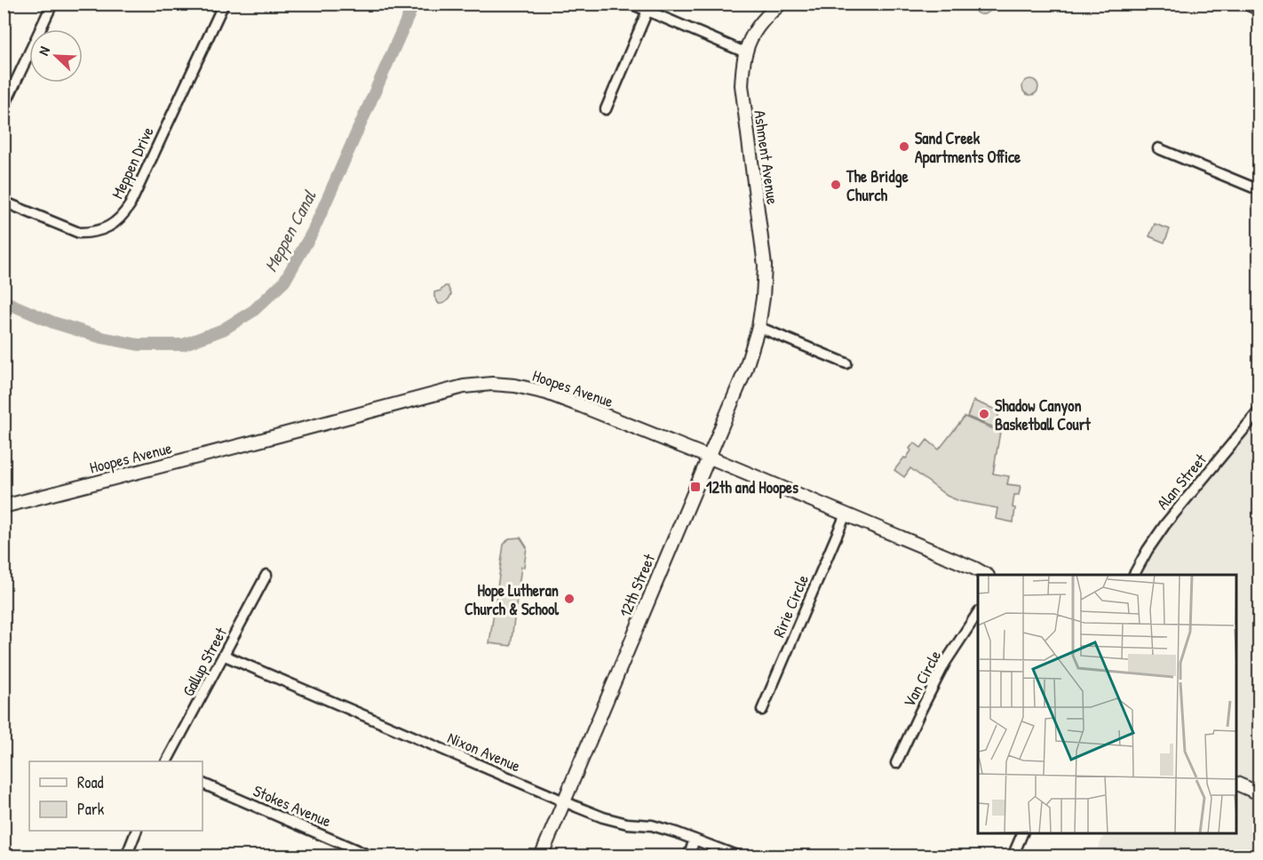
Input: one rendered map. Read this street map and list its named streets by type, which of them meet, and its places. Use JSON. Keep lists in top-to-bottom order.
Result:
{
  "streets": {
    "street": [
      "Ashment Avenue",
      "Meppen Drive",
      "Hoopes Avenue",
      "Alan Street",
      "12th Street",
      "Ririe Circle",
      "Gallup Street",
      "Van Circle",
      "Nixon Avenue",
      "Stokes Avenue"
    ]
  },
  "crossings": [
    ["Ashment Avenue", "12th Street"],
    ["Hoopes Avenue", "12th Street"],
    ["Hoopes Avenue", "Ririe Circle"],
    ["12th Street", "Nixon Avenue"],
    ["Gallup Street", "Nixon Avenue"]
  ],
  "water": ["Meppen Canal"],
  "places": {
    "other": [
      "Sand Creek Apartments Office",
      "The Bridge Church",
      "Shadow Canyon Basketball Court",
      "Hope Lutheran Church & School"
    ],
    "transit": ["12th and Hoopes"]
  },
  "legend": ["Road", "Park"],
  "north": "top left"
}
